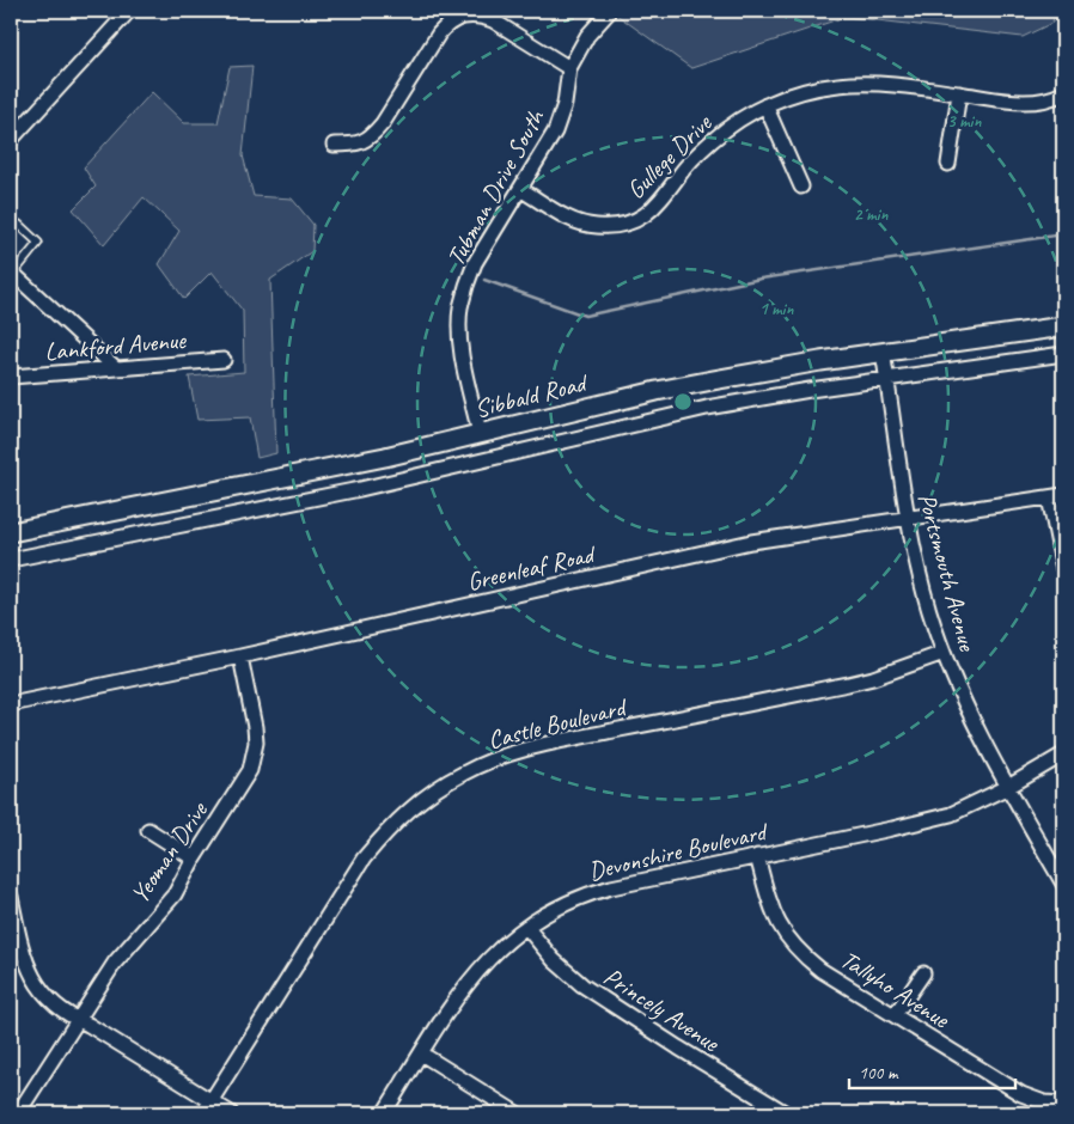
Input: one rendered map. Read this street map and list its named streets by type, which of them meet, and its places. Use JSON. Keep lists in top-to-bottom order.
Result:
{
  "streets": {
    "street": [
      "Gullege Drive",
      "Tubman Drive South",
      "Lankford Avenue",
      "Sibbald Road",
      "Greenleaf Road",
      "Portsmouth Avenue",
      "Castle Boulevard",
      "Devonshire Boulevard",
      "Yeoman Drive",
      "Tallyho Avenue",
      "Princely Avenue"
    ]
  },
  "crossings": [
    ["Gullege Drive", "Tubman Drive South"],
    ["Tubman Drive South", "Sibbald Road"],
    ["Sibbald Road", "Portsmouth Avenue"],
    ["Greenleaf Road", "Portsmouth Avenue"],
    ["Greenleaf Road", "Yeoman Drive"],
    ["Portsmouth Avenue", "Castle Boulevard"],
    ["Portsmouth Avenue", "Devonshire Boulevard"],
    ["Devonshire Boulevard", "Tallyho Avenue"],
    ["Devonshire Boulevard", "Princely Avenue"]
  ],
  "scale_bar": "100 m",
  "rings": ["3 min", "2 min", "1 min"]
}
